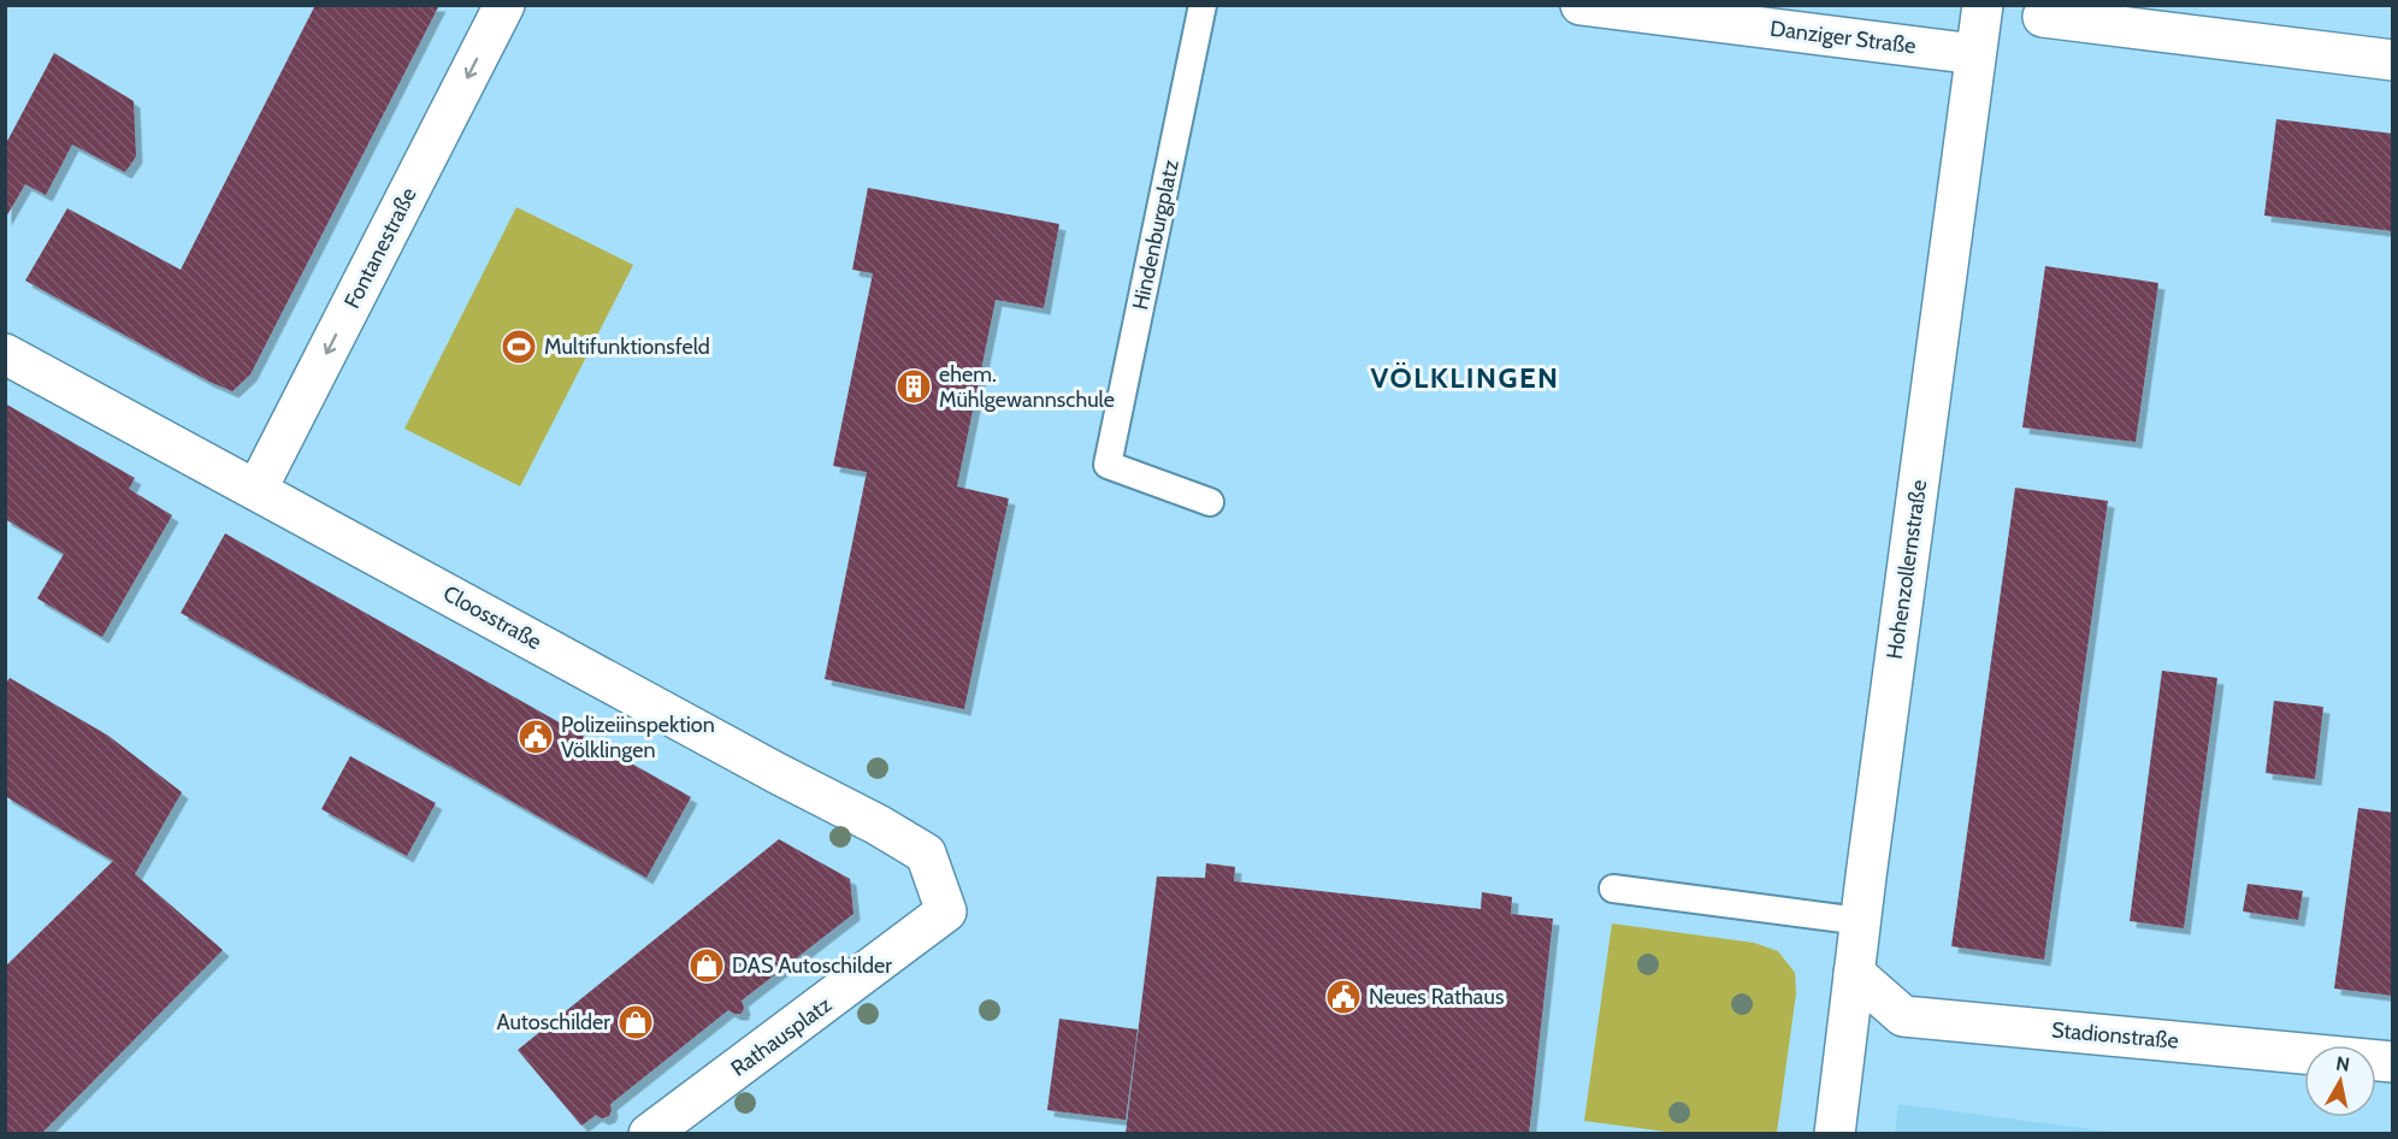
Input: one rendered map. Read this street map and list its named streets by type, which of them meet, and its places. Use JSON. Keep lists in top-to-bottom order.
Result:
{
  "streets": {
    "street": [
      "Danziger Straße",
      "Fontanestraße",
      "Hohenzollernstraße",
      "Cloosstraße",
      "Stadionstraße",
      "Rathausplatz"
    ],
    "lane": ["Hindenburgplatz"]
  },
  "crossings": [
    ["Danziger Straße", "Hohenzollernstraße"],
    ["Fontanestraße", "Cloosstraße"],
    ["Hohenzollernstraße", "Stadionstraße"],
    ["Cloosstraße", "Rathausplatz"]
  ],
  "one_way": ["Fontanestraße"],
  "districts": ["VÖLKLINGEN"],
  "places": {
    "sports": ["Multifunktionsfeld"],
    "building": ["ehem. Mühlgewannschule"],
    "public building": ["Polizeiinspektion Völklingen", "Neues Rathaus"],
    "shop": ["DAS Autoschilder", "Autoschilder"]
  },
  "north": "top"
}
